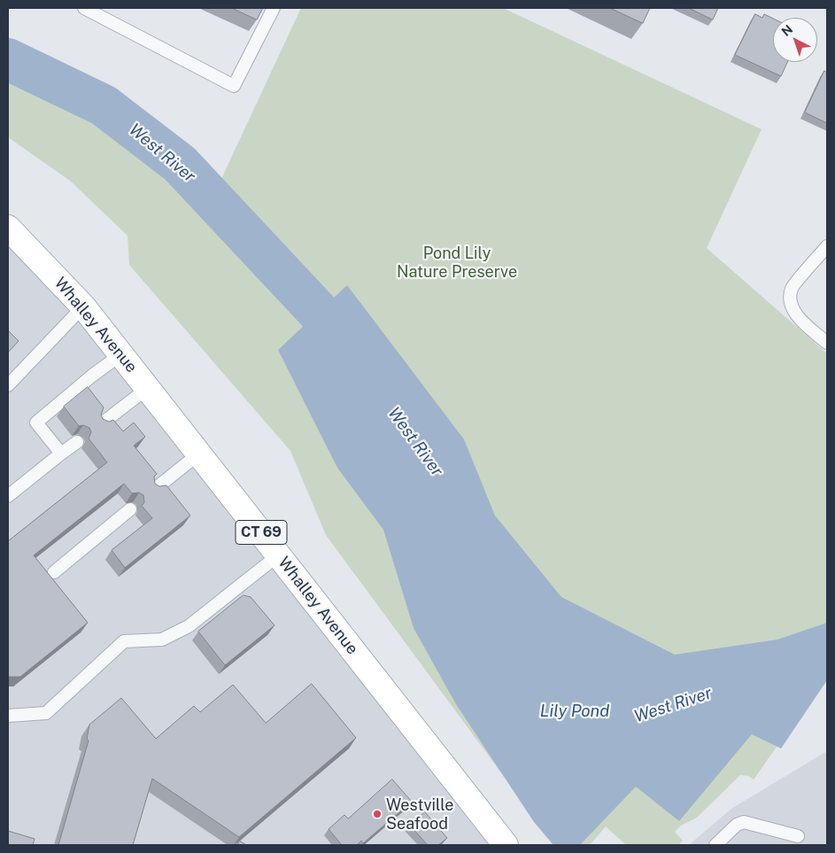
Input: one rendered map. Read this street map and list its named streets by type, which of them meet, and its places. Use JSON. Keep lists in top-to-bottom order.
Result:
{
  "streets": {
    "main road": ["Whalley Avenue", "CT 69"]
  },
  "water": ["West River", "Lily Pond"],
  "parks": ["Pond Lily Nature Preserve"],
  "places": ["Westville Seafood"],
  "north": "top left"
}
